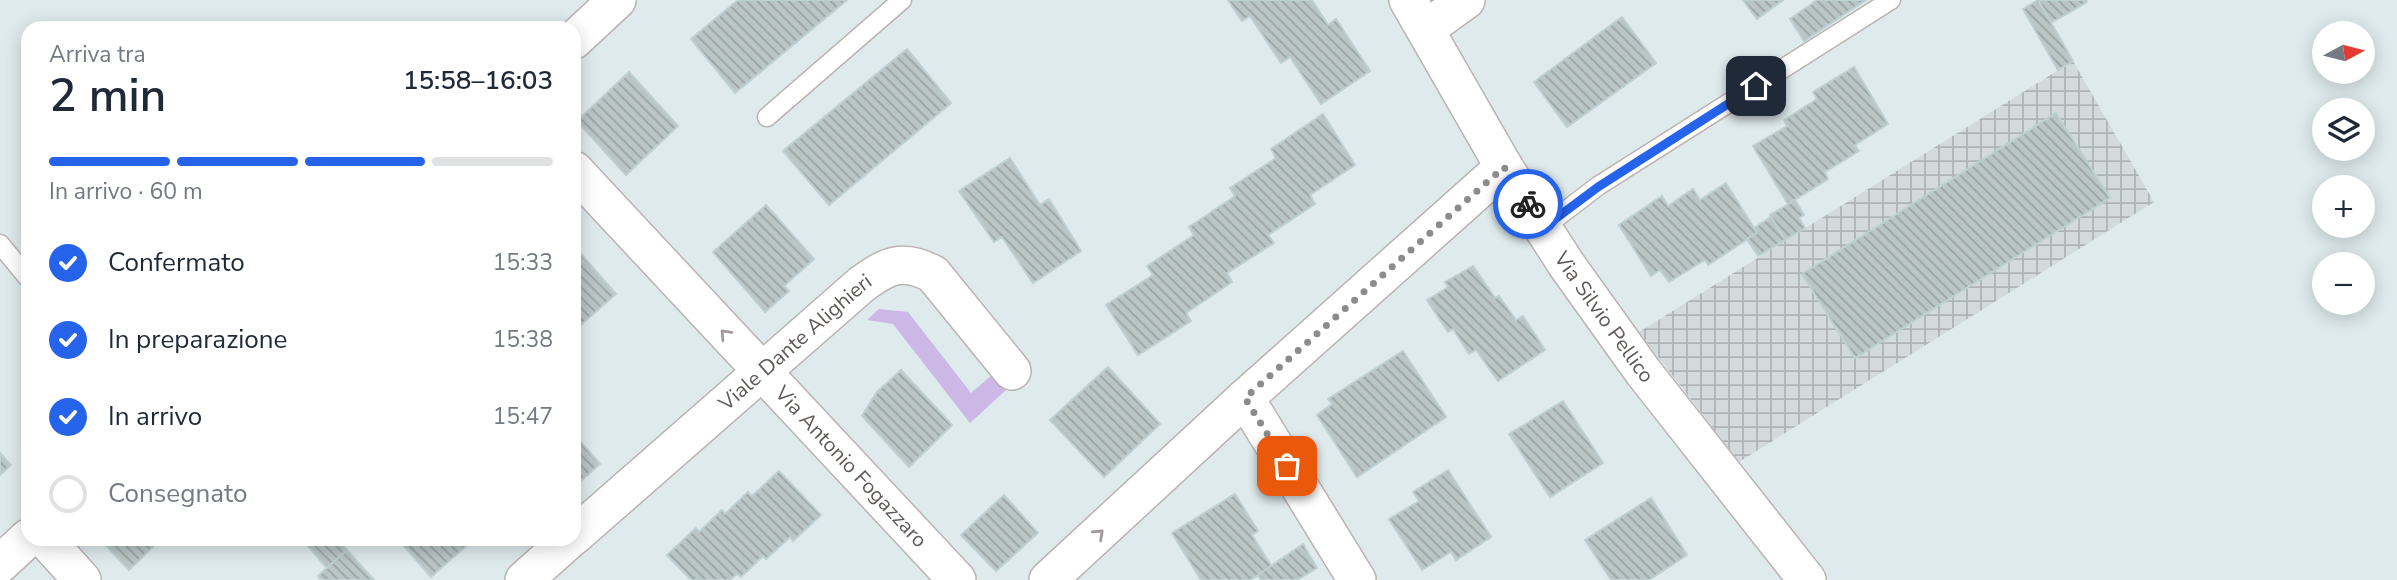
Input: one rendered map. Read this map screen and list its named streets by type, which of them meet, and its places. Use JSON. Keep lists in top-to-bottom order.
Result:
{
  "streets": {
    "street": ["Via Silvio Pellico", "Viale Dante Alighieri", "Via Antonio Fogazzaro"]
  },
  "crossings": [
    ["Viale Dante Alighieri", "Via Antonio Fogazzaro"]
  ],
  "one_way": ["Via Antonio Fogazzaro"],
  "north": "right",
  "page": {
    "map_buttons": ["+", "−"],
    "heading": ["2 min", "Arriva tra", "15:58–16:03"],
    "bar": "In arrivo · 60 m",
    "list": [
      ["Confermato", "15:33"],
      ["In preparazione", "15:38"],
      ["In arrivo", "15:47"],
      "Consegnato"
    ]
  }
}
